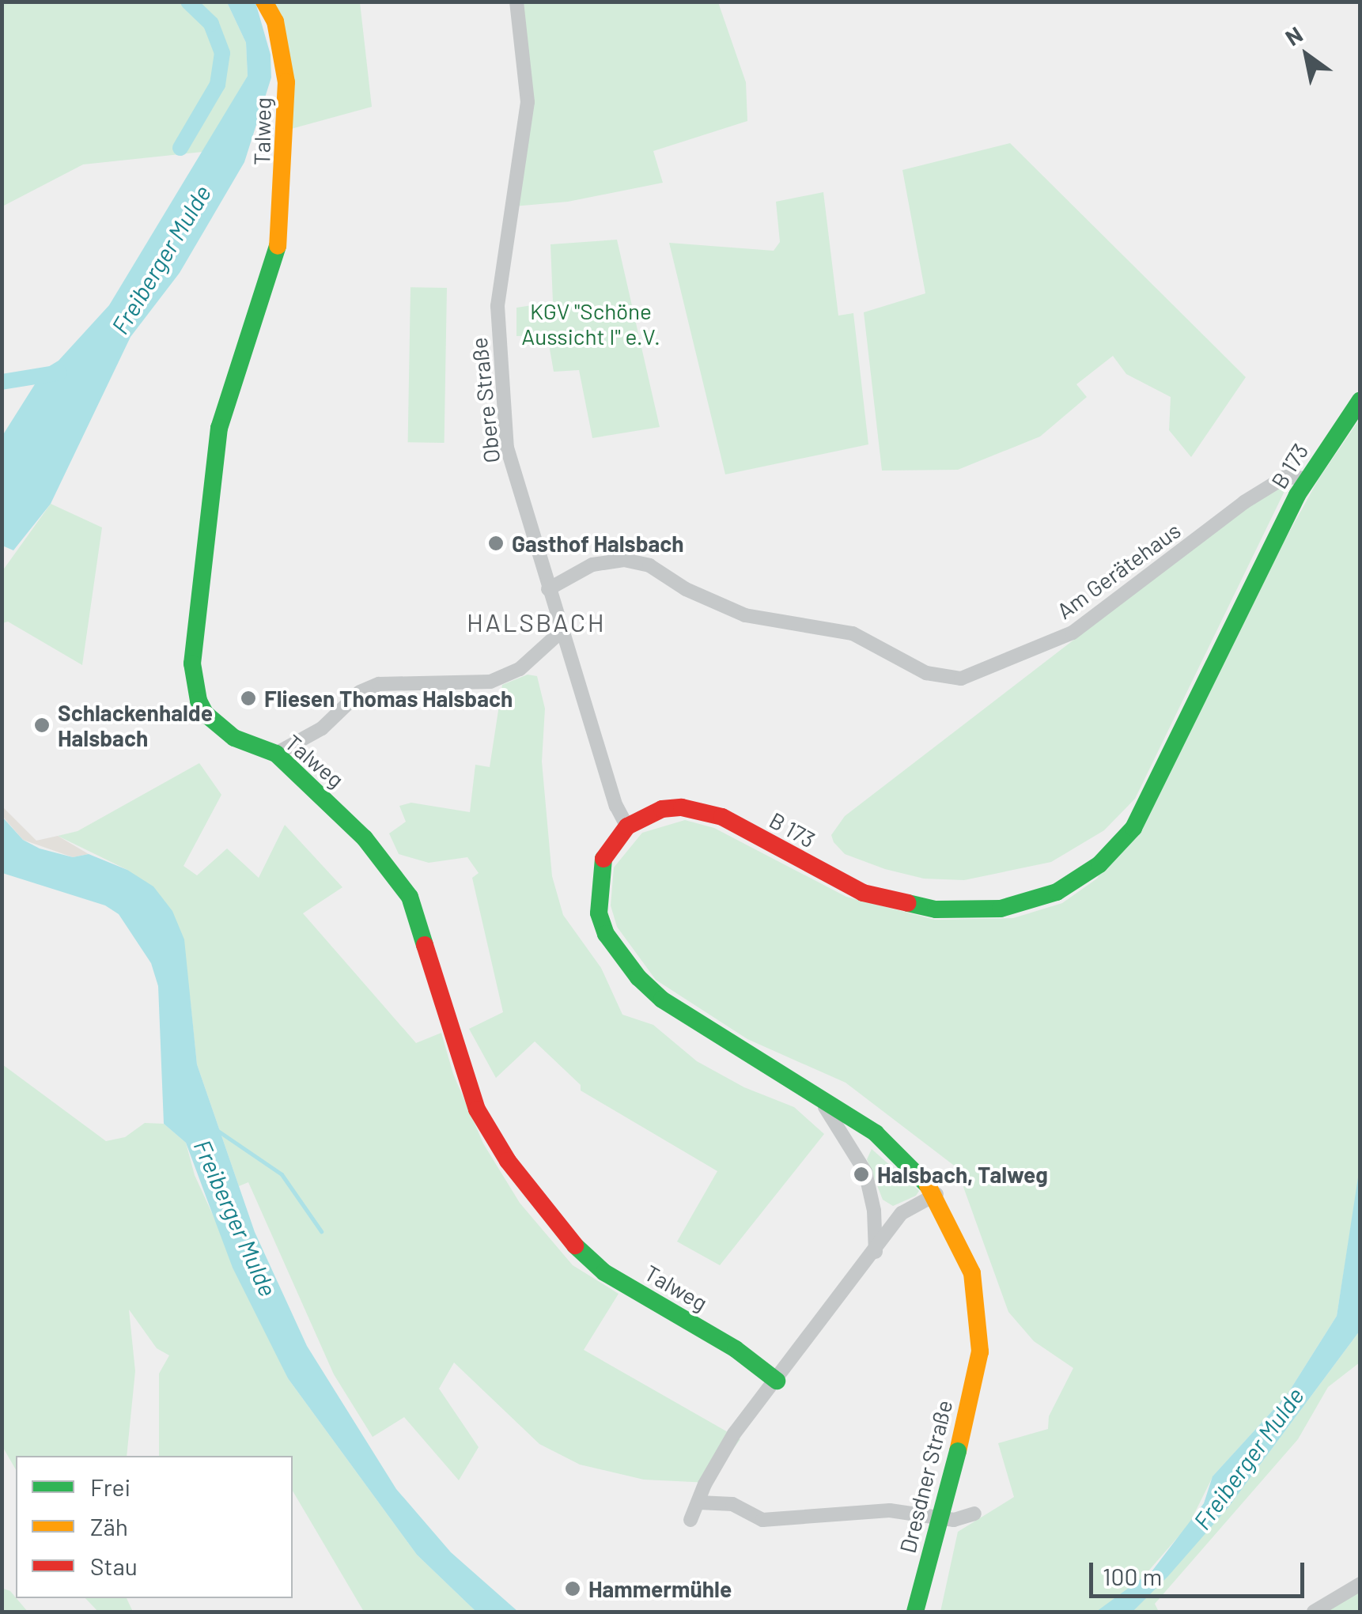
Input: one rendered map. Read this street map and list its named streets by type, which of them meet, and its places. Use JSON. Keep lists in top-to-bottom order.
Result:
{
  "streets": {
    "main road": ["Talweg", "B 173", "Dresdner Straße"],
    "street": ["Obere Straße", "Am Gerätehaus"]
  },
  "crossings": [
    ["Obere Straße", "B 173"],
    ["Obere Straße", "Am Gerätehaus"],
    ["B 173", "Am Gerätehaus"],
    ["B 173", "Dresdner Straße"]
  ],
  "districts": ["HALSBACH"],
  "water": ["Freiberger Mulde"],
  "parks": ["KGV \"Schöne Aussicht I\" e.V."],
  "places": [
    "Gasthof Halsbach",
    "Fliesen Thomas Halsbach",
    "Schlackenhalde Halsbach",
    "Halsbach, Talweg",
    "Hammermühle"
  ],
  "legend": ["Frei", "Zäh", "Stau"],
  "scale_bar": "100 m",
  "north": "top left"
}
